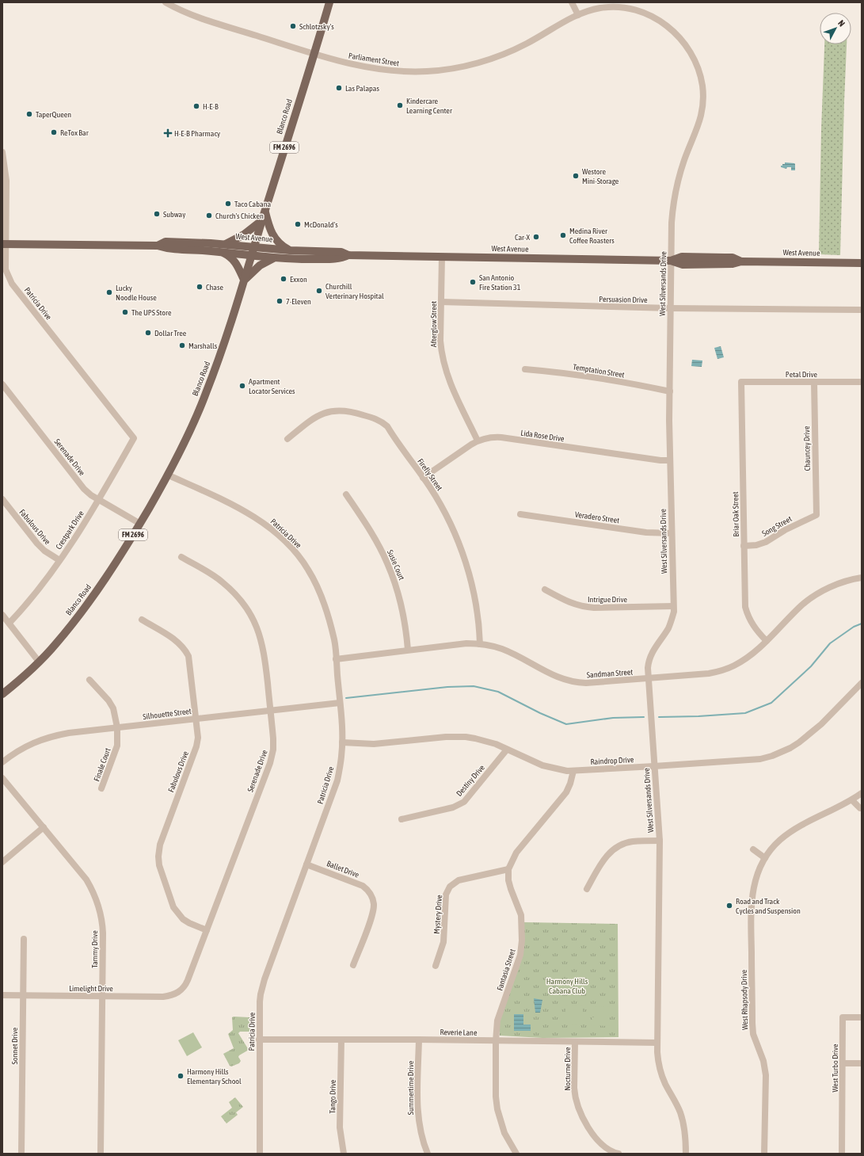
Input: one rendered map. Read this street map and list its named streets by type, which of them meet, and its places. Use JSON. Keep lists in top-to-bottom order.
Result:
{
  "streets": {
    "main road": ["Blanco Road", "FM 2696", "West Avenue"],
    "street": [
      "Parliament Street",
      "West Silversands Drive",
      "Persuasion Drive",
      "Patricia Drive",
      "Afterglow Street",
      "Temptation Street",
      "Petal Drive",
      "Lida Rose Drive",
      "Chauncey Drive",
      "Serenade Drive",
      "Firefly Street",
      "Briar Oak Street",
      "Veradero Street",
      "Song Street",
      "Fabulous Drive",
      "Crestpark Drive",
      "Susie Court",
      "Intrigue Drive",
      "Sandman Street",
      "Silhouette Street",
      "Raindrop Drive",
      "Finale Court",
      "Destiny Drive",
      "Ballet Drive",
      "Mystery Drive",
      "Tammy Drive",
      "Fantasia Street",
      "Limelight Drive",
      "West Rhapsody Drive",
      "Reverie Lane",
      "Sonnet Drive",
      "West Turbo Drive",
      "Nocturne Drive",
      "Summertime Drive",
      "Tango Drive"
    ]
  },
  "crossings": [
    ["Parliament Street", "Blanco Road"],
    ["Parliament Street", "West Silversands Drive"],
    ["Blanco Road", "West Avenue"],
    ["Blanco Road", "Patricia Drive"],
    ["Blanco Road", "Serenade Drive"],
    ["West Avenue", "West Silversands Drive"],
    ["West Avenue", "Patricia Drive"],
    ["West Avenue", "Afterglow Street"],
    ["West Silversands Drive", "Persuasion Drive"],
    ["West Silversands Drive", "Temptation Street"],
    ["West Silversands Drive", "Lida Rose Drive"],
    ["West Silversands Drive", "Veradero Street"],
    ["West Silversands Drive", "Intrigue Drive"],
    ["West Silversands Drive", "Sandman Street"],
    ["West Silversands Drive", "Raindrop Drive"],
    ["West Silversands Drive", "Reverie Lane"],
    ["Persuasion Drive", "Afterglow Street"],
    ["Patricia Drive", "Crestpark Drive"],
    ["Patricia Drive", "Sandman Street"],
    ["Patricia Drive", "Silhouette Street"],
    ["Patricia Drive", "Raindrop Drive"],
    ["Patricia Drive", "Ballet Drive"],
    ["Patricia Drive", "Reverie Lane"],
    ["Afterglow Street", "Lida Rose Drive"],
    ["Petal Drive", "Chauncey Drive"],
    ["Petal Drive", "Briar Oak Street"],
    ["Lida Rose Drive", "Firefly Street"],
    ["Chauncey Drive", "Song Street"],
    ["Serenade Drive", "Fabulous Drive"],
    ["Serenade Drive", "Crestpark Drive"],
    ["Serenade Drive", "Silhouette Street"],
    ["Serenade Drive", "Limelight Drive"],
    ["Firefly Street", "Sandman Street"],
    ["Briar Oak Street", "Song Street"],
    ["Briar Oak Street", "Sandman Street"],
    ["Fabulous Drive", "Crestpark Drive"],
    ["Fabulous Drive", "Silhouette Street"],
    ["Susie Court", "Sandman Street"],
    ["Silhouette Street", "Finale Court"],
    ["Raindrop Drive", "Destiny Drive"],
    ["Mystery Drive", "Fantasia Street"],
    ["Tammy Drive", "Limelight Drive"],
    ["Fantasia Street", "Reverie Lane"],
    ["Limelight Drive", "Sonnet Drive"],
    ["Reverie Lane", "Nocturne Drive"],
    ["Reverie Lane", "Summertime Drive"],
    ["Reverie Lane", "Tango Drive"]
  ],
  "parks": ["Harmony Hills Cabana Club"],
  "places": {
    "other": [
      "Schlotzsky's",
      "Las Palapas",
      "Kindercare Learning Center",
      "H-E-B",
      "TaperQueen",
      "ReTox Bar",
      "Westore Mini-Storage",
      "Taco Cabana",
      "Subway",
      "Church's Chicken",
      "McDonald's",
      "Medina River Coffee Roasters",
      "Car-X",
      "Exxon",
      "San Antonio Fire Station 31",
      "Chase",
      "Churchill Verterinary Hospital",
      "Lucky Noodle House",
      "7-Eleven",
      "The UPS Store",
      "Dollar Tree",
      "Marshalls",
      "Apartment Locator Services",
      "Road and Track Cycles and Suspension",
      "Harmony Hills Elementary School"
    ],
    "health": ["H-E-B Pharmacy"]
  },
  "north": "top right"
}
